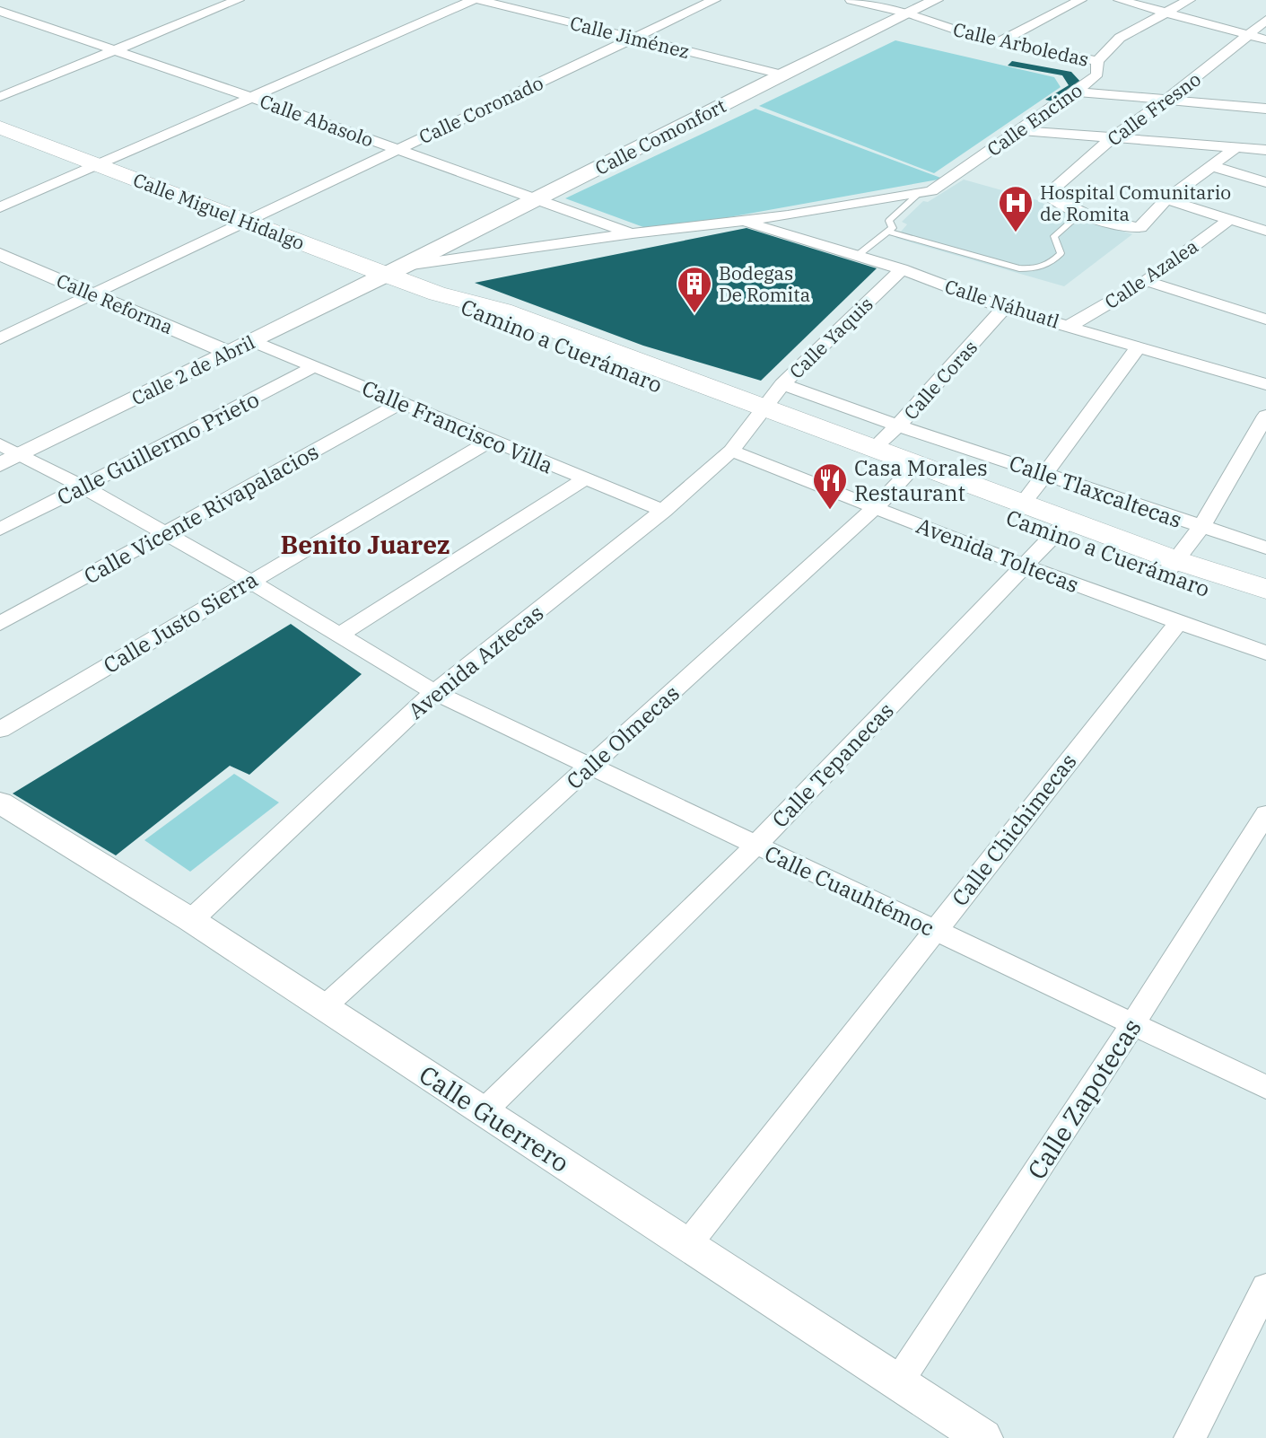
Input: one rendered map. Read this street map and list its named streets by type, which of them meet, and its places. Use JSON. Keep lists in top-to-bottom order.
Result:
{
  "streets": {
    "main road": ["Calle Miguel Hidalgo", "Camino a Cuerámaro"],
    "street": [
      "Calle Jiménez",
      "Calle Arboledas",
      "Calle Fresno",
      "Calle Coronado",
      "Calle Encino",
      "Calle Abasolo",
      "Calle Comonfort",
      "Calle Azalea",
      "Calle Reforma",
      "Calle Náhuatl",
      "Calle Yaquis",
      "Calle 2 de Abril",
      "Calle Coras",
      "Calle Francisco Villa",
      "Calle Guillermo Prieto",
      "Calle Tlaxcaltecas",
      "Calle Vicente Rivapalacios",
      "Avenida Toltecas",
      "Calle Justo Sierra",
      "Avenida Aztecas",
      "Calle Olmecas",
      "Calle Tepanecas",
      "Calle Chichimecas",
      "Calle Cuauhtémoc",
      "Calle Zapotecas",
      "Calle Guerrero"
    ]
  },
  "crossings": [
    ["Calle Jiménez", "Calle Coronado"],
    ["Calle Jiménez", "Calle Comonfort"],
    ["Calle Arboledas", "Calle Encino"],
    ["Calle Arboledas", "Calle Comonfort"],
    ["Calle Coronado", "Calle Abasolo"],
    ["Calle Coronado", "Calle Miguel Hidalgo"],
    ["Calle Coronado", "Calle Reforma"],
    ["Calle Encino", "Calle Náhuatl"],
    ["Calle Abasolo", "Calle Comonfort"],
    ["Calle Comonfort", "Calle Miguel Hidalgo"],
    ["Calle Comonfort", "Calle 2 de Abril"],
    ["Calle Miguel Hidalgo", "Camino a Cuerámaro"],
    ["Calle Miguel Hidalgo", "Calle 2 de Abril"],
    ["Calle Azalea", "Calle Náhuatl"],
    ["Calle Reforma", "Calle 2 de Abril"],
    ["Calle Náhuatl", "Calle Yaquis"],
    ["Calle Náhuatl", "Calle Coras"],
    ["Calle Yaquis", "Camino a Cuerámaro"],
    ["Calle Yaquis", "Calle Tlaxcaltecas"],
    ["Calle Yaquis", "Avenida Aztecas"],
    ["Camino a Cuerámaro", "Calle Coras"],
    ["Camino a Cuerámaro", "Avenida Aztecas"],
    ["Camino a Cuerámaro", "Calle Olmecas"],
    ["Camino a Cuerámaro", "Calle Tepanecas"],
    ["Calle 2 de Abril", "Calle Francisco Villa"],
    ["Calle 2 de Abril", "Calle Cuauhtémoc"],
    ["Calle Coras", "Calle Tlaxcaltecas"],
    ["Calle Francisco Villa", "Calle Guillermo Prieto"],
    ["Calle Francisco Villa", "Calle Vicente Rivapalacios"],
    ["Calle Francisco Villa", "Calle Justo Sierra"],
    ["Calle Francisco Villa", "Avenida Aztecas"],
    ["Calle Guillermo Prieto", "Calle Cuauhtémoc"],
    ["Calle Vicente Rivapalacios", "Calle Cuauhtémoc"],
    ["Avenida Toltecas", "Avenida Aztecas"],
    ["Avenida Toltecas", "Calle Olmecas"],
    ["Avenida Toltecas", "Calle Tepanecas"],
    ["Avenida Toltecas", "Calle Chichimecas"],
    ["Calle Justo Sierra", "Calle Cuauhtémoc"],
    ["Avenida Aztecas", "Calle Cuauhtémoc"],
    ["Avenida Aztecas", "Calle Guerrero"],
    ["Calle Olmecas", "Calle Cuauhtémoc"],
    ["Calle Olmecas", "Calle Guerrero"],
    ["Calle Tepanecas", "Calle Cuauhtémoc"],
    ["Calle Tepanecas", "Calle Guerrero"],
    ["Calle Chichimecas", "Calle Cuauhtémoc"],
    ["Calle Chichimecas", "Calle Guerrero"],
    ["Calle Cuauhtémoc", "Calle Zapotecas"],
    ["Calle Zapotecas", "Calle Guerrero"]
  ],
  "districts": ["Benito Juarez"],
  "places": {
    "hospital": ["Hospital Comunitario de Romita"],
    "building": ["Bodegas De Romita"],
    "restaurant": ["Casa Morales Restaurant"]
  }
}
